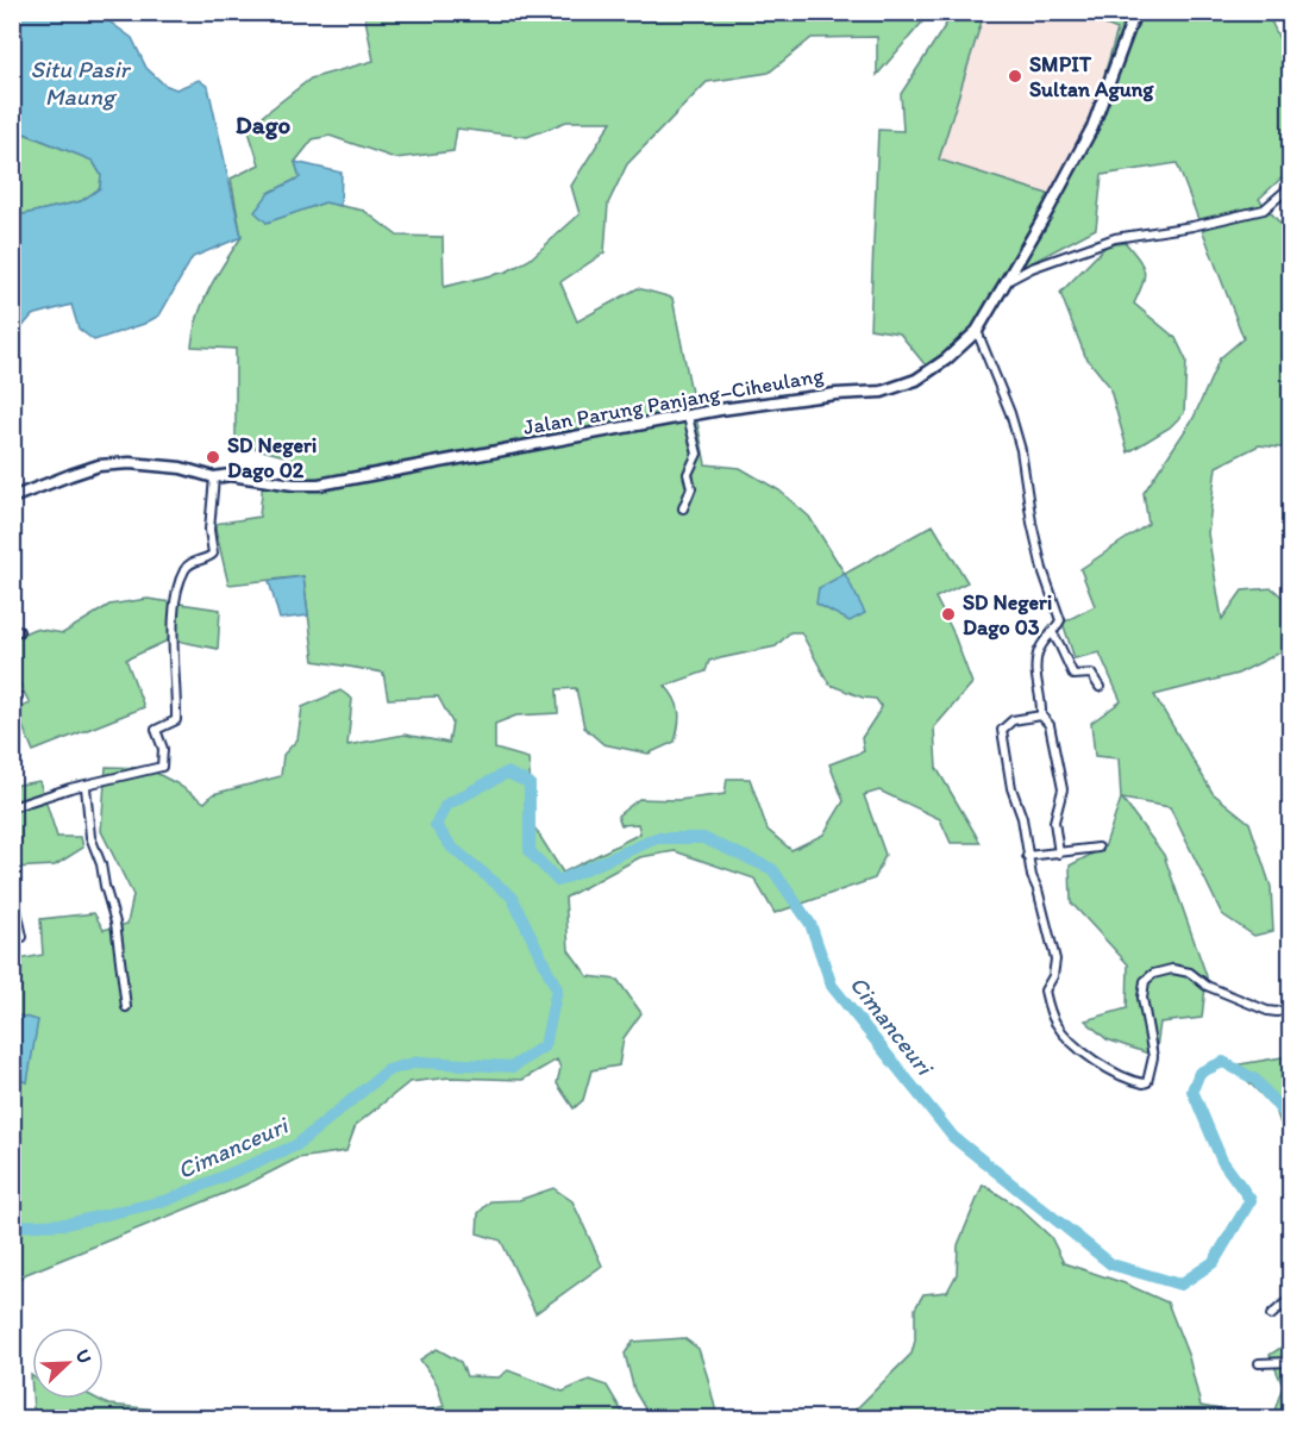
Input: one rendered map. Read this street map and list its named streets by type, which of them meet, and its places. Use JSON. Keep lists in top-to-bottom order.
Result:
{
  "streets": {
    "street": ["Jalan Parung Panjang–Ciheulang"]
  },
  "districts": ["Dago"],
  "water": ["Situ Pasir Maung", "Cimanceuri"],
  "places": ["SMPIT Sultan Agung", "SD Negeri Dago 02", "SD Negeri Dago 03"],
  "north": "top right"
}
